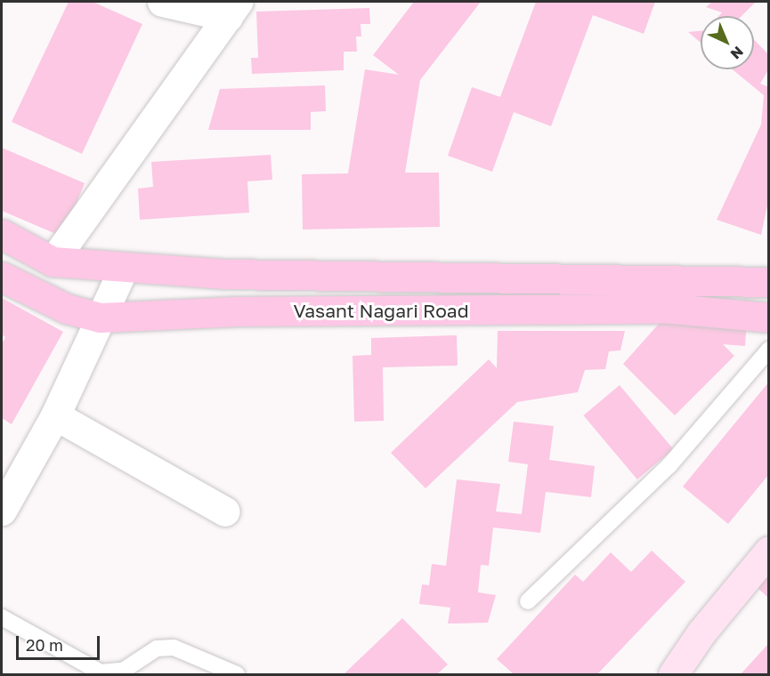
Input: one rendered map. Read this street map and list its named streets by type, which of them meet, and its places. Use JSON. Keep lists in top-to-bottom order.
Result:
{
  "streets": {
    "main road": ["Vasant Nagari Road"]
  },
  "scale_bar": "20 m",
  "north": "bottom right"
}
